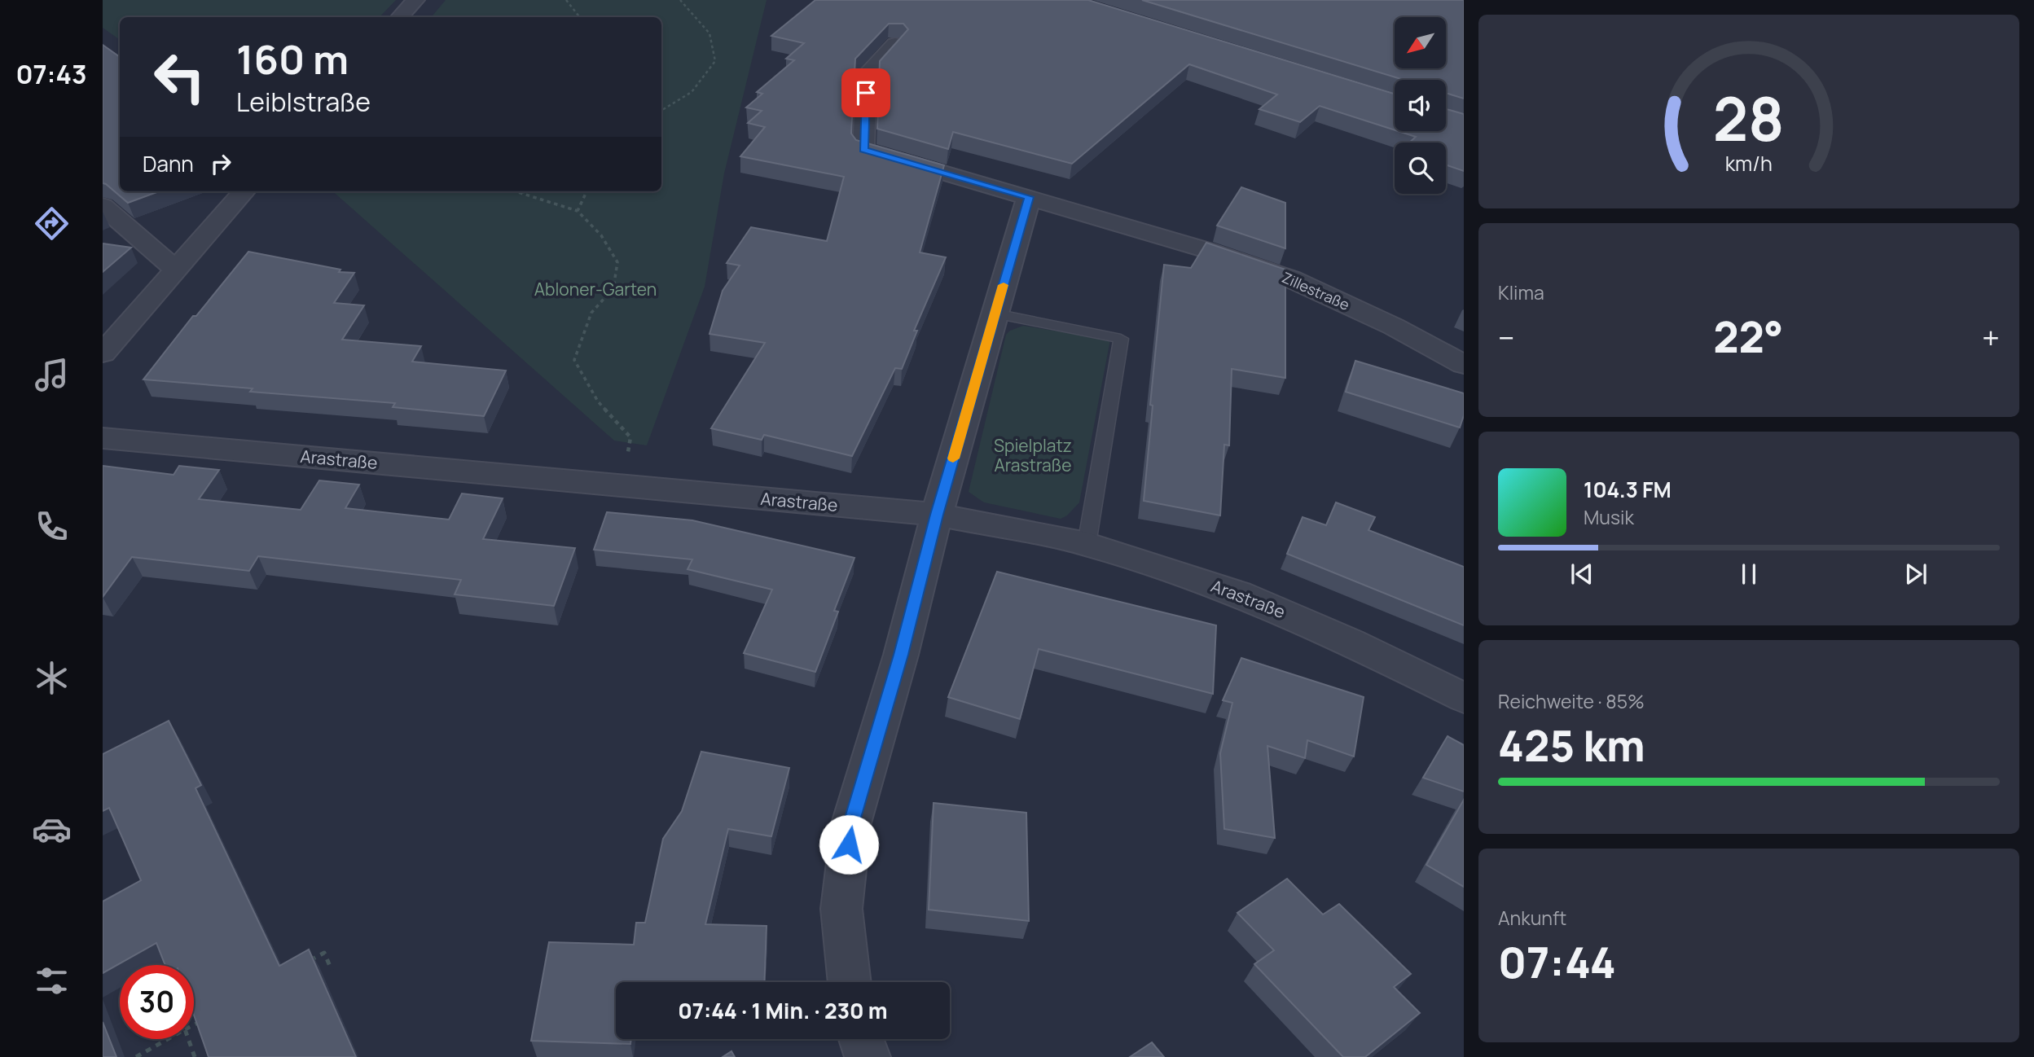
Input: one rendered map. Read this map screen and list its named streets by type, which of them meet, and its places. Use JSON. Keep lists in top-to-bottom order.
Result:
{
  "streets": {
    "street": ["Zillestraße", "Arastraße"]
  },
  "parks": ["Abloner-Garten", "Spielplatz Arastraße"],
  "north": "bottom left",
  "page": {
    "tabs": "07:43",
    "turn": ["160 m", "Leiblstraße"],
    "then": "Dann",
    "tile": [
      "Klima",
      ["Reichweite · 85%", "425 km"],
      ["Ankunft", "07:44"]
    ],
    "heat": ["−", "22°", "+"],
    "song": ["104.3 FM", "Musik"],
    "limit": "30",
    "trip": "07:44 · 1 Min. · 230 m",
    "gauge": ["28", "km/h"]
  }
}
